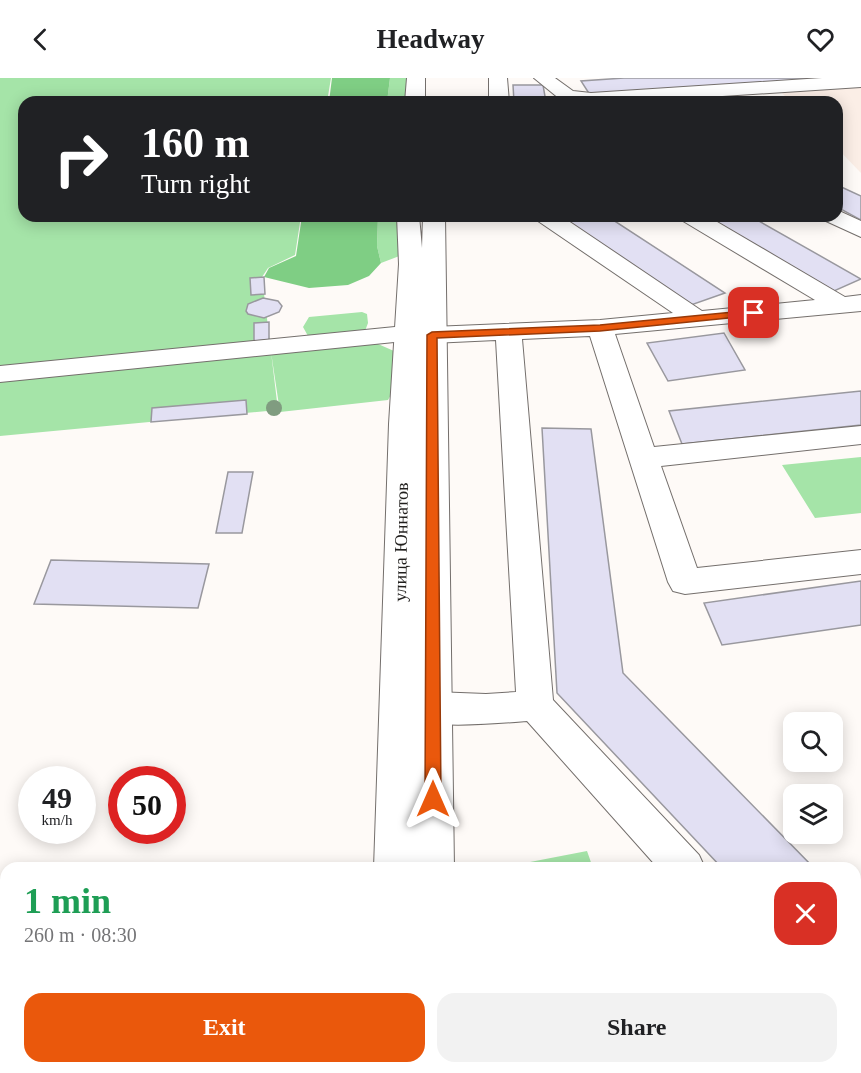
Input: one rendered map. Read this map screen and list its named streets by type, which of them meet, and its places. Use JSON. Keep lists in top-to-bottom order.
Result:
{
  "streets": {
    "main road": ["улица Юннатов"]
  },
  "page": {
    "header": "Headway",
    "turn": ["160 m", "Turn right"],
    "speed": "49 km/h",
    "limit": "50",
    "heading": ["1 min", "260 m · 08:30"],
    "buttons": ["Exit", "Share"]
  }
}
